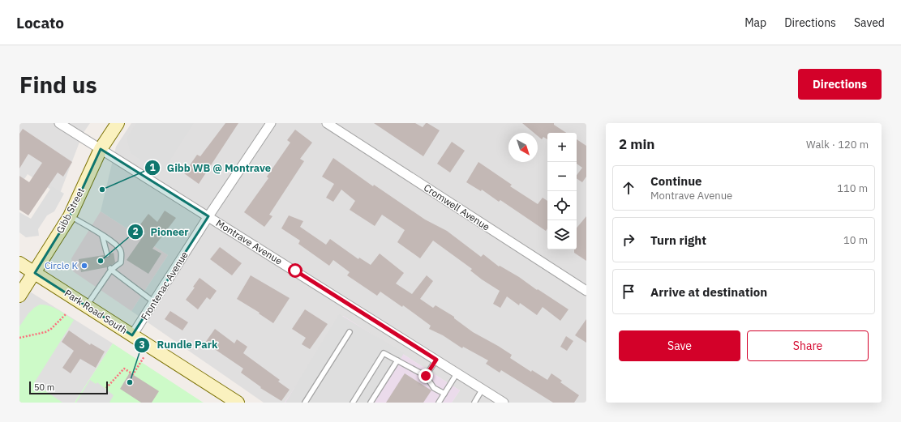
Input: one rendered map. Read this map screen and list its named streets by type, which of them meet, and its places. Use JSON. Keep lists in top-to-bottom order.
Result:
{
  "streets": {
    "main road": ["Gibb Street", "Park Road South"],
    "street": ["Cromwell Avenue", "Montrave Avenue", "Frontenac Avenue"]
  },
  "crossings": [
    ["Gibb Street", "Montrave Avenue"],
    ["Gibb Street", "Park Road South"],
    ["Montrave Avenue", "Frontenac Avenue"],
    ["Frontenac Avenue", "Park Road South"]
  ],
  "places": [
    "Gibb WB @ Montrave",
    "Pioneer",
    "Circle K",
    "Rundle Park"
  ],
  "scale_bar": "50 m",
  "north": "bottom right",
  "page": {
    "header": "Locato",
    "nav": ["Map", "Directions", "Saved"],
    "buttons": [
      "Directions",
      ["Save", "Share"]
    ],
    "title": "Find us",
    "heading": ["2 min", "Walk · 120 m"],
    "map_buttons": ["+", "−"],
    "list": [
      ["Continue", "Montrave Avenue", "110 m"],
      ["Turn right", "10 m"],
      "Arrive at destination"
    ],
    "scale": "50 m"
  }
}
